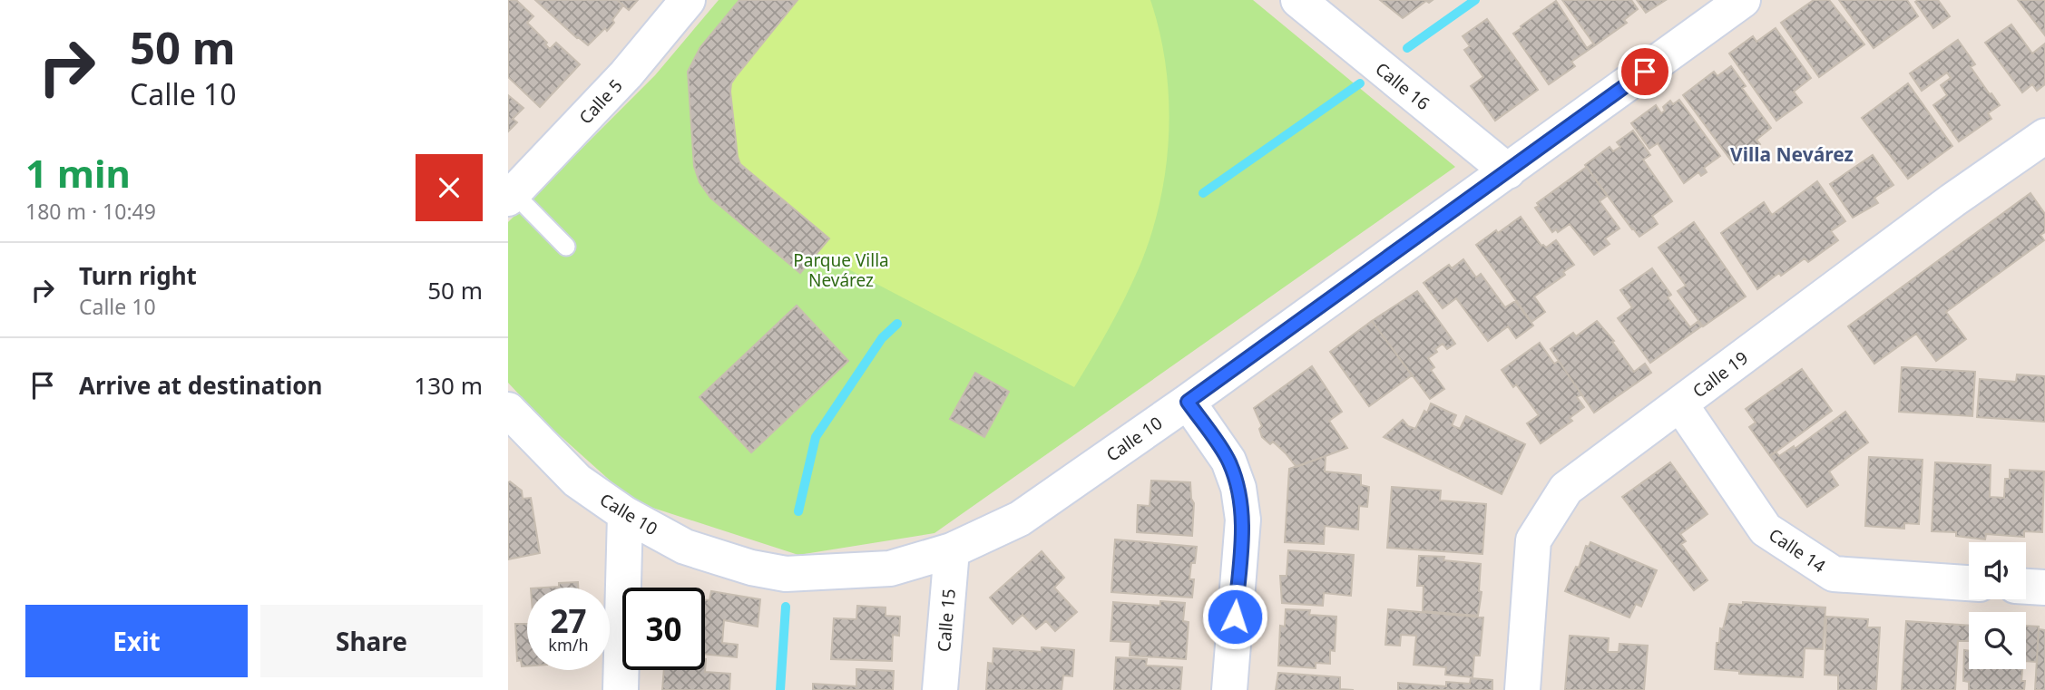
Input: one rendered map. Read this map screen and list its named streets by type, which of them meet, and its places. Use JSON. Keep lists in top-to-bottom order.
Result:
{
  "streets": {
    "street": [
      "Calle 16",
      "Calle 5",
      "Calle 19",
      "Calle 10",
      "Calle 14",
      "Calle 15"
    ]
  },
  "crossings": [
    ["Calle 16", "Calle 10"],
    ["Calle 19", "Calle 14"],
    ["Calle 10", "Calle 15"]
  ],
  "districts": ["Villa Nevárez"],
  "parks": ["Parque Villa Nevárez"],
  "page": {
    "turn": ["50 m", "Calle 10"],
    "heading": ["1 min", "180 m · 10:49"],
    "list": [
      {
        "name": "Turn right",
        "note": "Calle 10",
        "value": "50 m"
      },
      {
        "name": "Arrive at destination",
        "value": "130 m"
      }
    ],
    "speed": "27 km/h",
    "limit": "30",
    "buttons": ["Exit", "Share"]
  }
}
